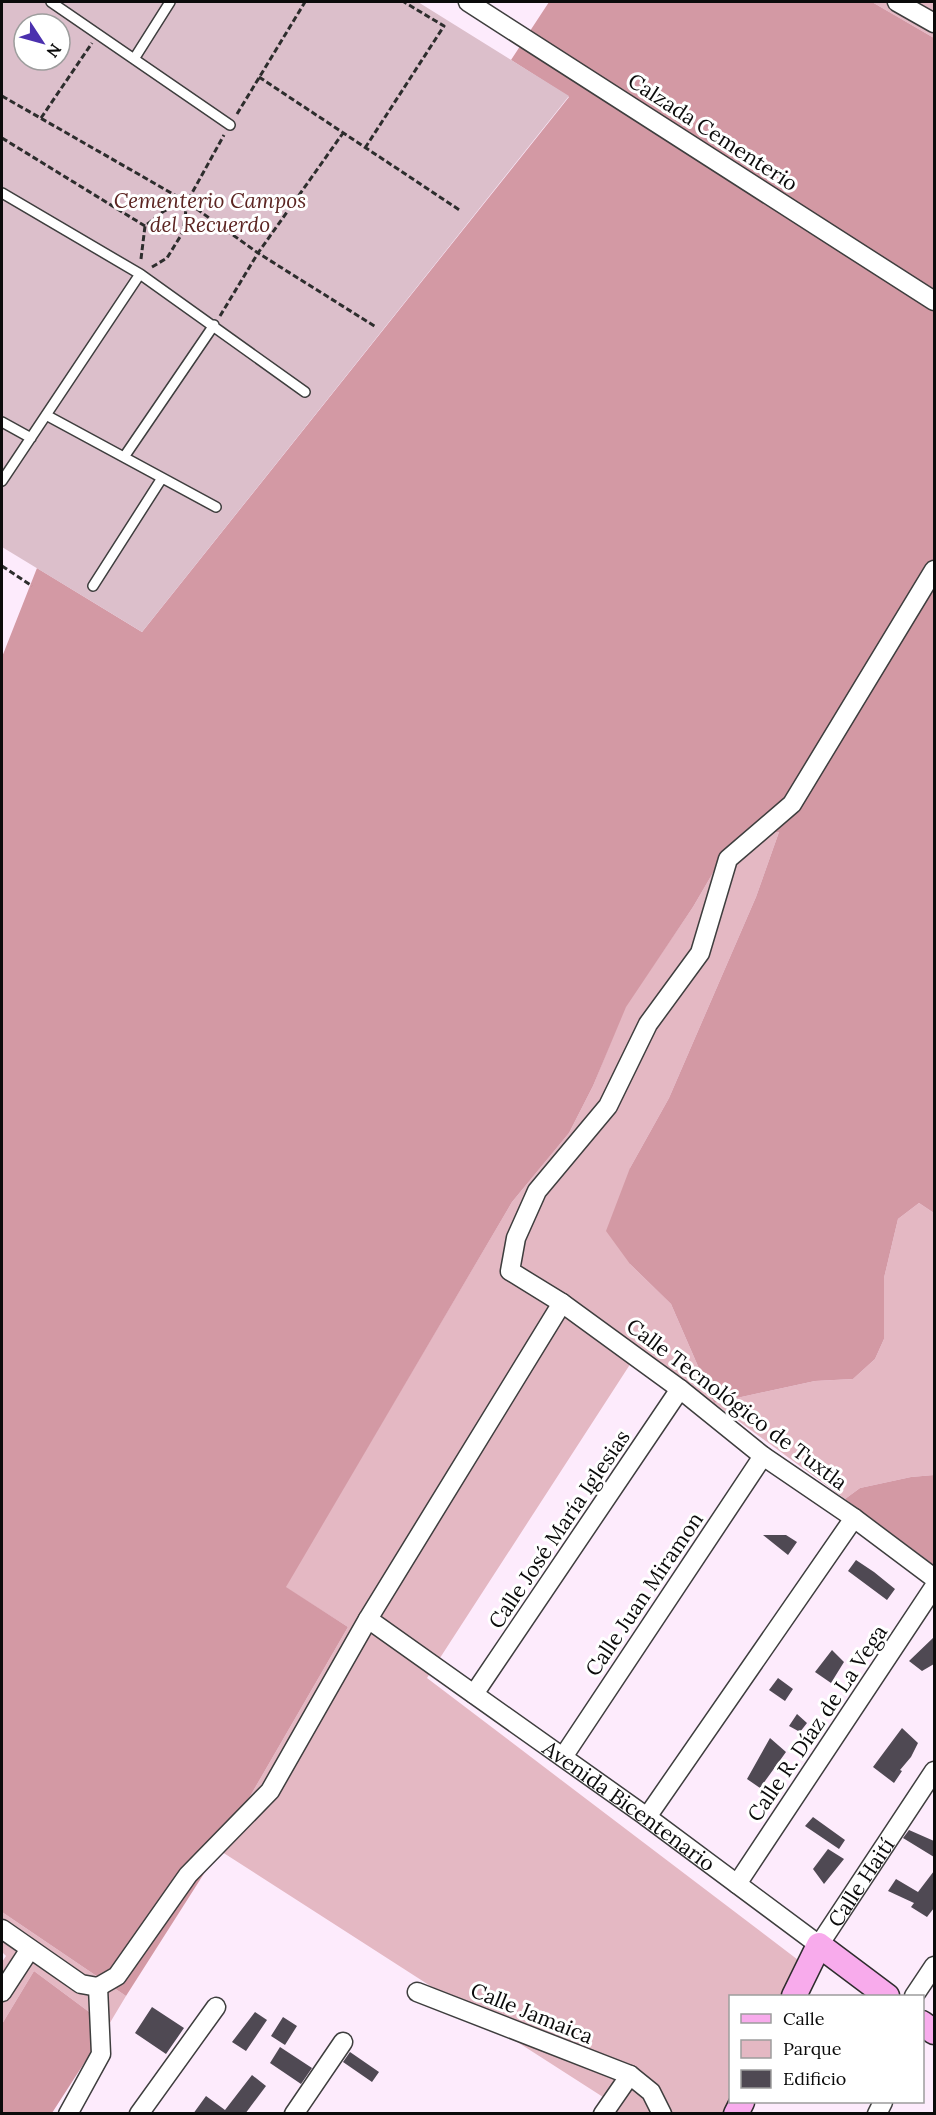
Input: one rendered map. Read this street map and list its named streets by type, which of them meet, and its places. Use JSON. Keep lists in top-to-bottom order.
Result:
{
  "streets": {
    "street": [
      "Calzada Cementerio",
      "Calle Tecnológico de Tuxtla",
      "Calle José María Iglesias",
      "Calle Juan Miramon",
      "Calle R. Díaz de La Vega",
      "Avenida Bicentenario",
      "Calle Haití",
      "Calle Jamaica"
    ]
  },
  "crossings": [
    ["Calle Tecnológico de Tuxtla", "Calle José María Iglesias"],
    ["Calle Tecnológico de Tuxtla", "Calle Juan Miramon"],
    ["Calle José María Iglesias", "Avenida Bicentenario"],
    ["Calle Juan Miramon", "Avenida Bicentenario"],
    ["Calle R. Díaz de La Vega", "Avenida Bicentenario"],
    ["Avenida Bicentenario", "Calle Haití"]
  ],
  "parks": ["Cementerio Campos del Recuerdo"],
  "legend": ["Calle", "Parque", "Edificio"],
  "north": "bottom right"
}
